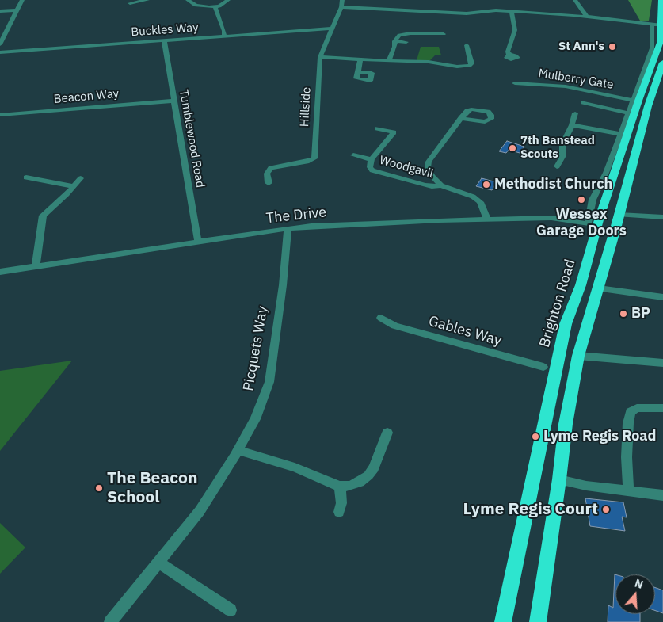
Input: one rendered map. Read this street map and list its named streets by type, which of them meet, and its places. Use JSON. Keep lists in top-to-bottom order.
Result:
{
  "streets": {
    "highway": ["Brighton Road"],
    "street": [
      "Buckles Way",
      "Mulberry Gate",
      "Beacon Way",
      "Hillside",
      "Tumblewood Road",
      "Woodgavil",
      "The Drive",
      "Gables Way",
      "Picquets Way"
    ]
  },
  "crossings": [
    ["Buckles Way", "Hillside"],
    ["Buckles Way", "Tumblewood Road"],
    ["Mulberry Gate", "Brighton Road"],
    ["Beacon Way", "Tumblewood Road"],
    ["Tumblewood Road", "The Drive"],
    ["Woodgavil", "The Drive"],
    ["The Drive", "Brighton Road"],
    ["The Drive", "Picquets Way"]
  ],
  "places": [
    "St Ann's",
    "7th Banstead Scouts",
    "Methodist Church",
    "Wessex Garage Doors",
    "BP",
    "Lyme Regis Road",
    "The Beacon School",
    "Lyme Regis Court"
  ],
  "north": "top"
}
